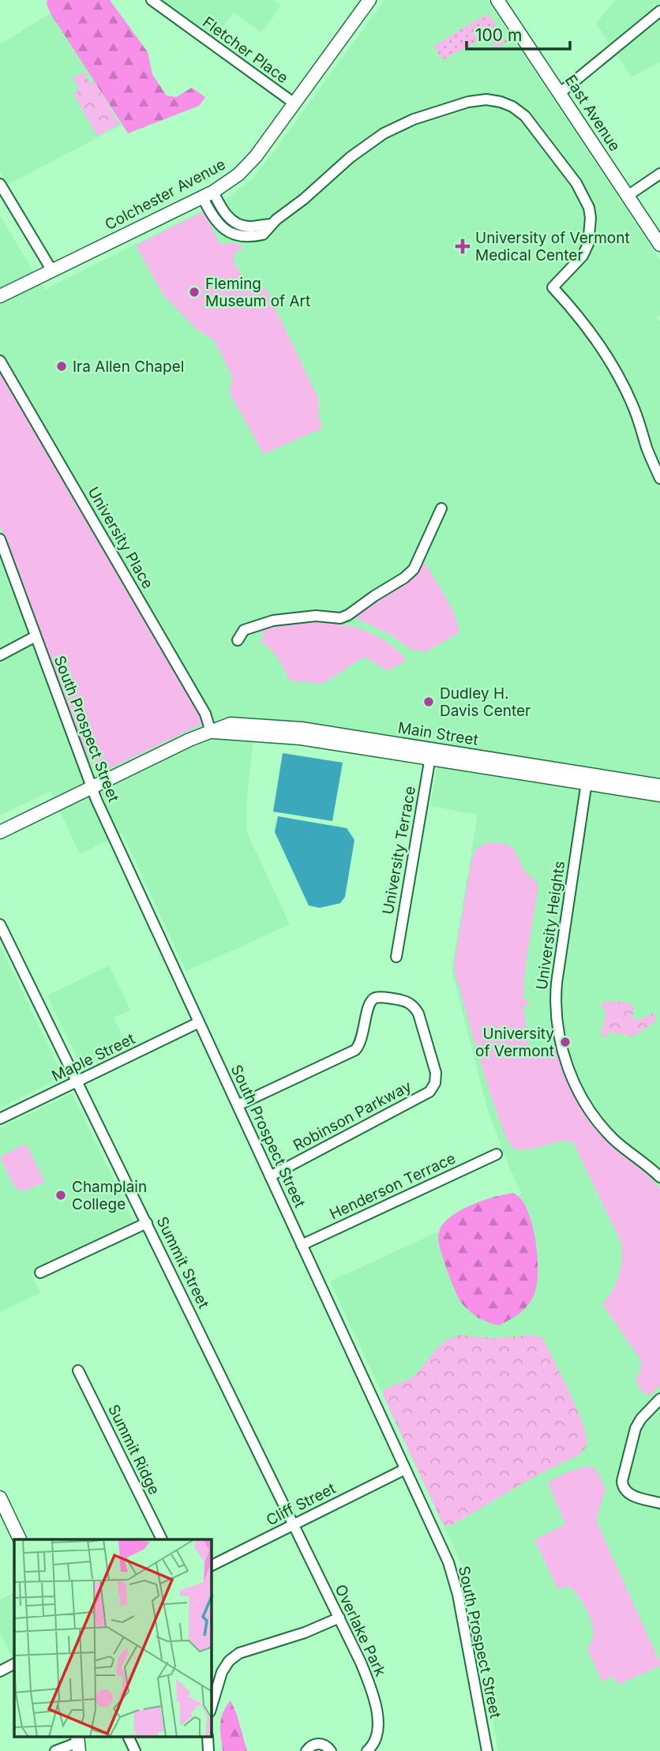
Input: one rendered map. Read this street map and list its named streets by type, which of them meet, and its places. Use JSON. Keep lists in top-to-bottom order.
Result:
{
  "streets": {
    "main road": ["East Avenue", "Colchester Avenue", "Main Street"],
    "street": [
      "Fletcher Place",
      "University Place",
      "South Prospect Street",
      "University Terrace",
      "University Heights",
      "Maple Street",
      "Robinson Parkway",
      "Henderson Terrace",
      "Summit Street",
      "Summit Ridge",
      "Cliff Street",
      "Overlake Park"
    ]
  },
  "crossings": [
    ["Fletcher Place", "Colchester Avenue"],
    ["University Place", "Main Street"],
    ["South Prospect Street", "Main Street"],
    ["South Prospect Street", "Maple Street"],
    ["South Prospect Street", "Robinson Parkway"],
    ["South Prospect Street", "Henderson Terrace"],
    ["South Prospect Street", "Cliff Street"],
    ["Main Street", "University Terrace"],
    ["Main Street", "University Heights"],
    ["Maple Street", "Summit Street"],
    ["Summit Street", "Cliff Street"],
    ["Summit Street", "Overlake Park"],
    ["Cliff Street", "Overlake Park"]
  ],
  "places": {
    "health": ["University of Vermont Medical Center"],
    "other": [
      "Fleming Museum of Art",
      "Ira Allen Chapel",
      "Dudley H. Davis Center",
      "University of Vermont",
      "Champlain College"
    ]
  },
  "scale_bar": "100 m"
}
